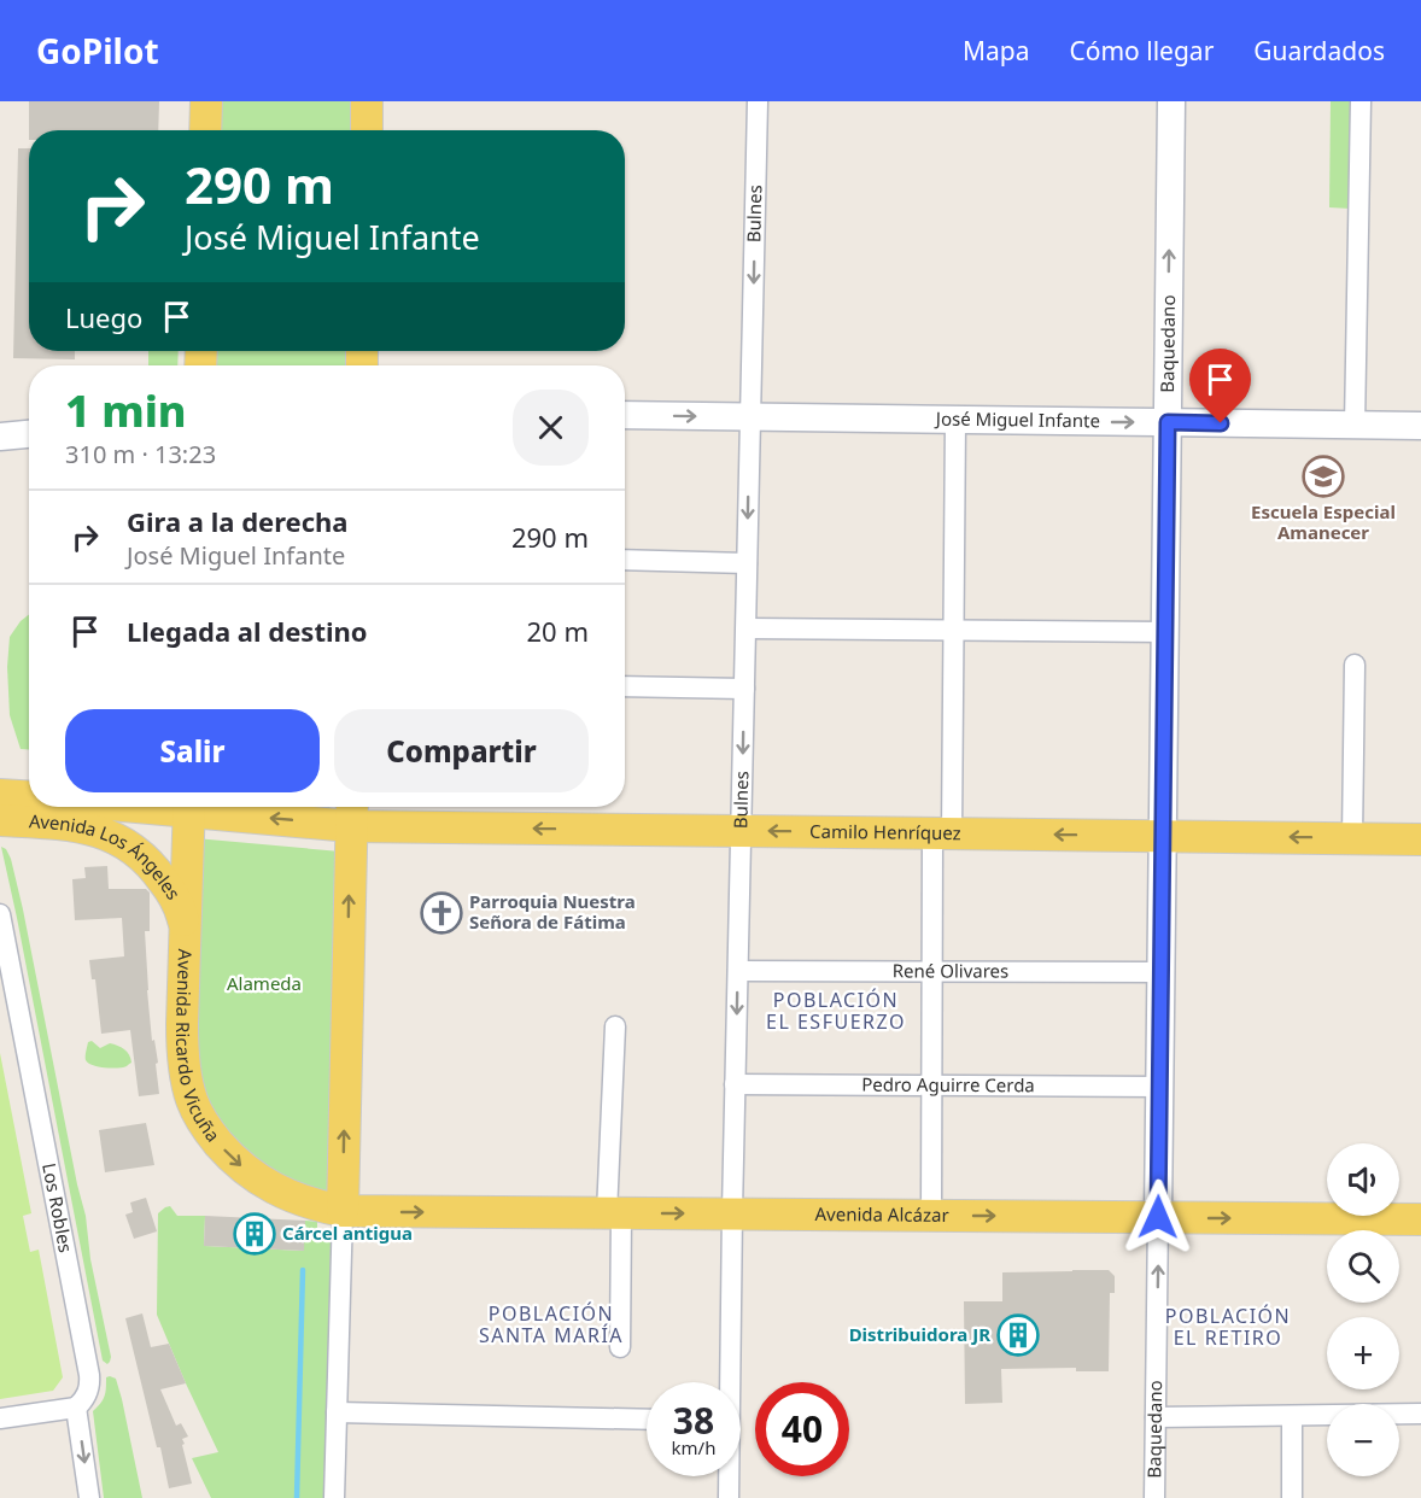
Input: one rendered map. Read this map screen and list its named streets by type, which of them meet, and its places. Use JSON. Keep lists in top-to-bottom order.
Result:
{
  "streets": {
    "main road": [
      "Camilo Henríquez",
      "Avenida Los Ángeles",
      "Avenida Ricardo Vicuña",
      "Avenida Alcázar"
    ],
    "street": [
      "Bulnes",
      "Baquedano",
      "José Miguel Infante",
      "René Olivares",
      "Pedro Aguirre Cerda",
      "Los Robles"
    ]
  },
  "crossings": [
    ["Bulnes", "José Miguel Infante"],
    ["Bulnes", "Camilo Henríquez"],
    ["Bulnes", "René Olivares"],
    ["Bulnes", "Pedro Aguirre Cerda"],
    ["Bulnes", "Avenida Alcázar"],
    ["Baquedano", "José Miguel Infante"],
    ["Baquedano", "Camilo Henríquez"],
    ["Baquedano", "René Olivares"],
    ["Baquedano", "Pedro Aguirre Cerda"],
    ["Baquedano", "Avenida Alcázar"],
    ["Camilo Henríquez", "Avenida Los Ángeles"],
    ["Avenida Los Ángeles", "Avenida Ricardo Vicuña"],
    ["Avenida Ricardo Vicuña", "Avenida Alcázar"]
  ],
  "one_way": [
    "Bulnes",
    "Camilo Henríquez",
    "Avenida Ricardo Vicuña",
    "Avenida Alcázar"
  ],
  "districts": ["POBLACIÓN EL ESFUERZO", "POBLACIÓN SANTA MARÍA", "POBLACIÓN EL RETIRO"],
  "parks": ["Alameda"],
  "places": {
    "school or university": ["Escuela Especial Amanecer"],
    "church": ["Parroquia Nuestra Señora de Fátima"],
    "building": ["Cárcel antigua", "Distribuidora JR"]
  },
  "page": {
    "header": "GoPilot",
    "nav": ["Mapa", "Cómo llegar", "Guardados"],
    "turn": ["290 m", "José Miguel Infante"],
    "then": "Luego",
    "heading": ["1 min", "310 m · 13:23"],
    "list": [
      {
        "name": "Gira a la derecha",
        "note": "José Miguel Infante",
        "value": "290 m"
      },
      {
        "name": "Llegada al destino",
        "value": "20 m"
      }
    ],
    "buttons": ["Salir", "Compartir"],
    "map_buttons": ["+", "−"],
    "speed": "38 km/h",
    "limit": "40"
  }
}
